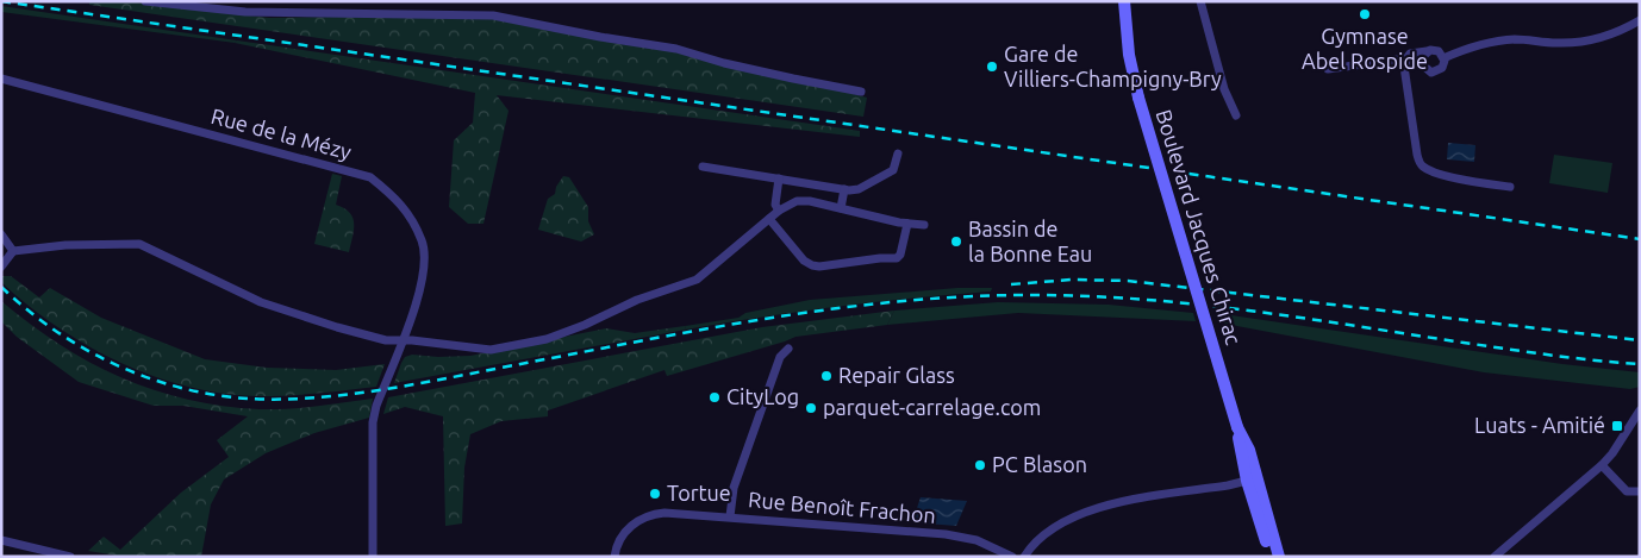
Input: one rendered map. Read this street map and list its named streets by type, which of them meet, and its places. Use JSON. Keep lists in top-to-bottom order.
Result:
{
  "streets": {
    "main road": ["Boulevard Jacques Chirac"],
    "street": ["Rue de la Mézy", "Rue Benoît Frachon"]
  },
  "places": {
    "other": [
      "Gymnase Abel Rospide",
      "Gare de Villiers-Champigny-Bry",
      "Bassin de la Bonne Eau",
      "Repair Glass",
      "CityLog",
      "parquet-carrelage.com",
      "PC Blason",
      "Tortue"
    ],
    "transit": ["Luats - Amitié"]
  }
}
